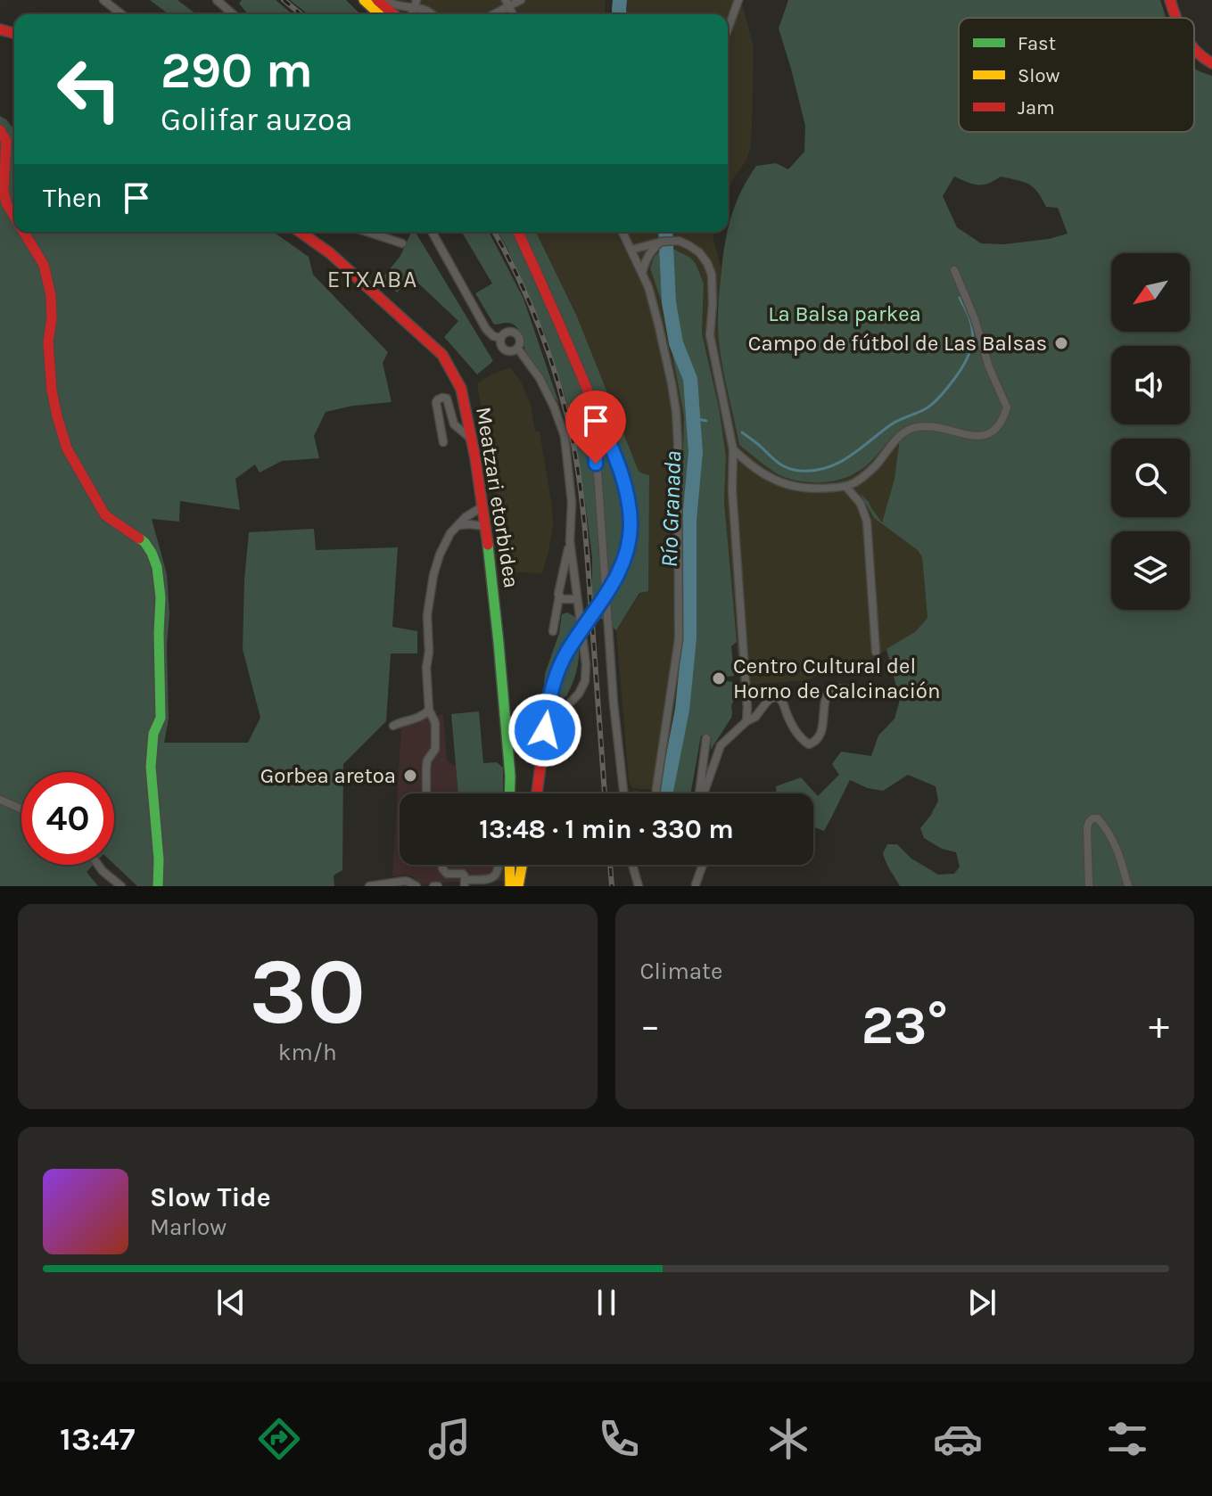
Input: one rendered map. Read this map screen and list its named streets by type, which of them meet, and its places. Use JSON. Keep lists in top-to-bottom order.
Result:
{
  "streets": {
    "street": ["Meatzari etorbidea"]
  },
  "districts": ["ETXABA"],
  "water": ["Río Granada"],
  "parks": ["La Balsa parkea"],
  "places": ["Campo de fútbol de Las Balsas", "Centro Cultural del Horno de Calcinación", "Gorbea aretoa"],
  "legend": ["Fast", "Slow", "Jam"],
  "north": "bottom left",
  "page": {
    "turn": ["290 m", "Golifar auzoa"],
    "then": "Then",
    "limit": "40",
    "trip": "13:48 · 1 min · 330 m",
    "tile": [
      ["30", "km/h"],
      "Climate"
    ],
    "heat": ["−", "23°", "+"],
    "song": ["Slow Tide", "Marlow"],
    "tabs": "13:47"
  }
}
